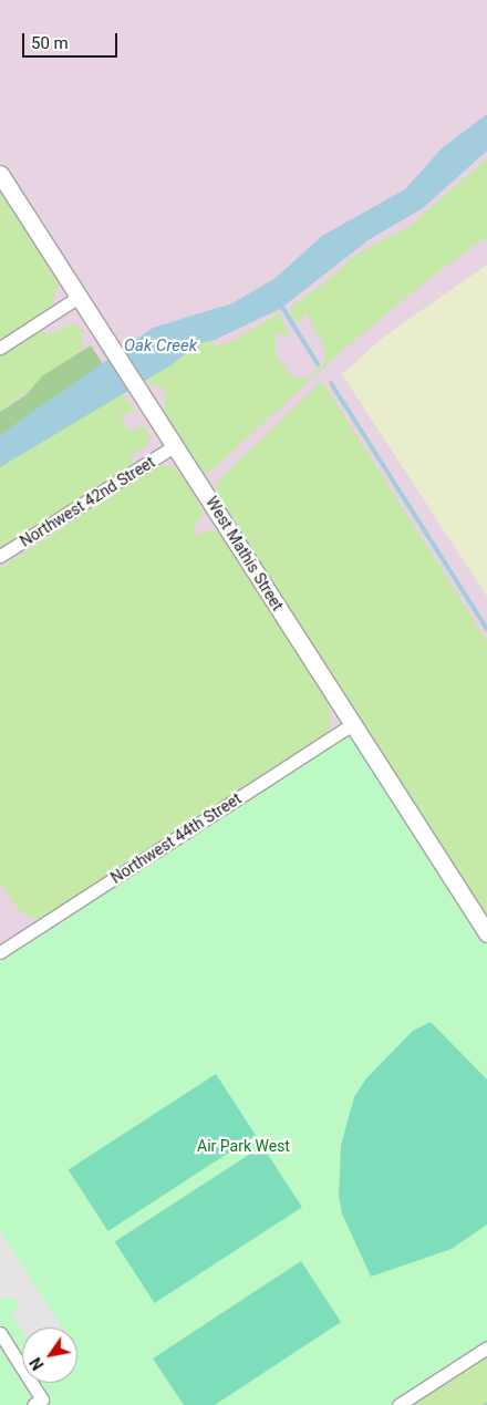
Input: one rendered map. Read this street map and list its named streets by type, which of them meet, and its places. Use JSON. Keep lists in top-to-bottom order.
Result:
{
  "streets": {
    "street": ["Northwest 42nd Street", "West Mathis Street", "Northwest 44th Street"]
  },
  "crossings": [
    ["Northwest 42nd Street", "West Mathis Street"],
    ["West Mathis Street", "Northwest 44th Street"]
  ],
  "water": ["Oak Creek"],
  "parks": ["Air Park West"],
  "scale_bar": "50 m",
  "north": "bottom left"
}
